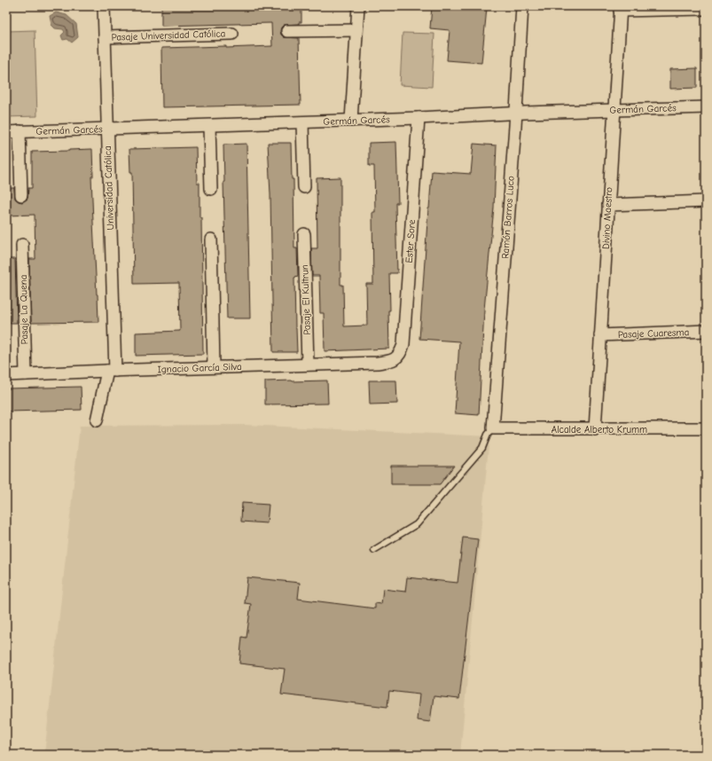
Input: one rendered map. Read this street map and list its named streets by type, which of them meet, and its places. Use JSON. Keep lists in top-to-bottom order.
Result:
{
  "streets": {
    "street": [
      "Pasaje Universidad Católica",
      "Germán Garcés",
      "Universidad Católica",
      "Ramón Barros Luco",
      "Divino Maestro",
      "Ester Sore",
      "Pasaje El Kultrun",
      "Pasaje La Quena",
      "Pasaje Cuaresma",
      "Ignacio García Silva",
      "Alcalde Alberto Krumm"
    ]
  },
  "crossings": [
    ["Pasaje Universidad Católica", "Universidad Católica"],
    ["Germán Garcés", "Universidad Católica"],
    ["Germán Garcés", "Ramón Barros Luco"],
    ["Germán Garcés", "Divino Maestro"],
    ["Germán Garcés", "Ester Sore"],
    ["Universidad Católica", "Ignacio García Silva"],
    ["Ramón Barros Luco", "Alcalde Alberto Krumm"],
    ["Divino Maestro", "Pasaje Cuaresma"],
    ["Divino Maestro", "Alcalde Alberto Krumm"],
    ["Ester Sore", "Ignacio García Silva"],
    ["Pasaje El Kultrun", "Ignacio García Silva"],
    ["Pasaje La Quena", "Ignacio García Silva"]
  ]
}
